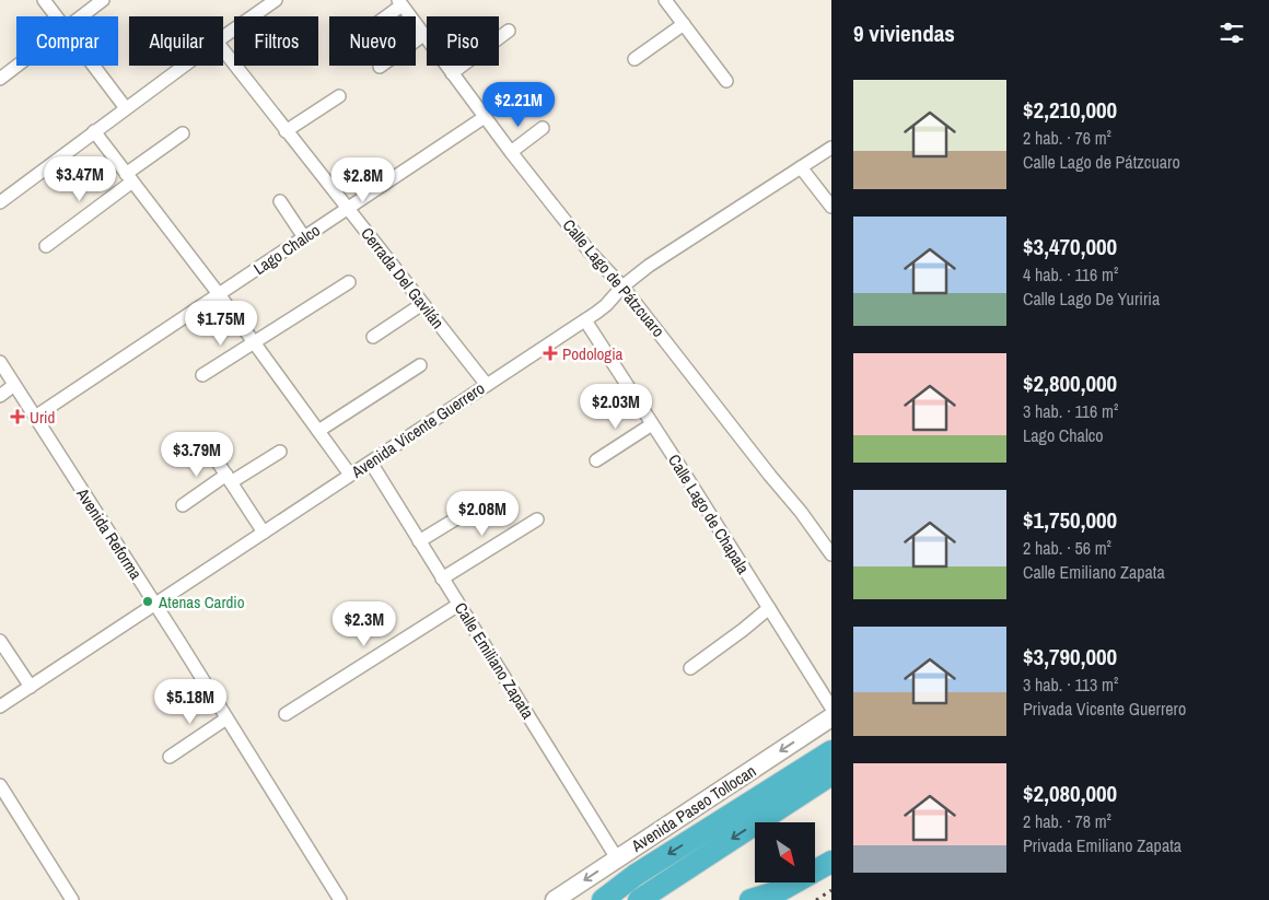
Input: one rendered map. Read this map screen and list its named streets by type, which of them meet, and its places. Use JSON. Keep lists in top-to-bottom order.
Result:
{
  "streets": {
    "main road": ["Avenida Paseo Tollocan"],
    "street": [
      "Lago Chalco",
      "Cerrada Del Gavilán",
      "Calle Lago de Pátzcuaro",
      "Avenida Vicente Guerrero",
      "Calle Lago de Chapala",
      "Avenida Reforma",
      "Calle Emiliano Zapata"
    ]
  },
  "crossings": [
    ["Lago Chalco", "Cerrada Del Gavilán"],
    ["Lago Chalco", "Calle Lago de Pátzcuaro"],
    ["Lago Chalco", "Avenida Reforma"],
    ["Cerrada Del Gavilán", "Avenida Vicente Guerrero"],
    ["Calle Lago de Pátzcuaro", "Avenida Vicente Guerrero"],
    ["Avenida Vicente Guerrero", "Calle Lago de Chapala"],
    ["Avenida Vicente Guerrero", "Avenida Reforma"],
    ["Avenida Vicente Guerrero", "Calle Emiliano Zapata"],
    ["Calle Emiliano Zapata", "Avenida Paseo Tollocan"]
  ],
  "one_way": ["Avenida Paseo Tollocan"],
  "places": {
    "health": ["Podologia", "Urid"],
    "other": ["Atenas Cardio"]
  },
  "north": "bottom right",
  "page": {
    "heading": "9 viviendas",
    "chip": [
      "Comprar",
      "Alquilar",
      "Filtros",
      "Nuevo",
      "Piso"
    ],
    "list": [
      {
        "name": "$2,210,000",
        "note": "2 hab. · 76 m² · Calle Lago de Pátzcuaro"
      },
      {
        "name": "$3,470,000",
        "note": "4 hab. · 116 m² · Calle Lago De Yuriria"
      },
      {
        "name": "$2,800,000",
        "note": "3 hab. · 116 m² · Lago Chalco"
      },
      {
        "name": "$1,750,000",
        "note": "2 hab. · 56 m² · Calle Emiliano Zapata"
      },
      {
        "name": "$3,790,000",
        "note": "3 hab. · 113 m² · Privada Vicente Guerrero"
      },
      {
        "name": "$2,080,000",
        "note": "2 hab. · 78 m² · Privada Emiliano Zapata"
      }
    ],
    "price": [
      "$2.21M",
      "$3.47M",
      "$2.8M",
      "$1.75M",
      "$2.03M",
      "$3.79M",
      "$2.08M",
      "$2.3M",
      "$5.18M"
    ]
  }
}
